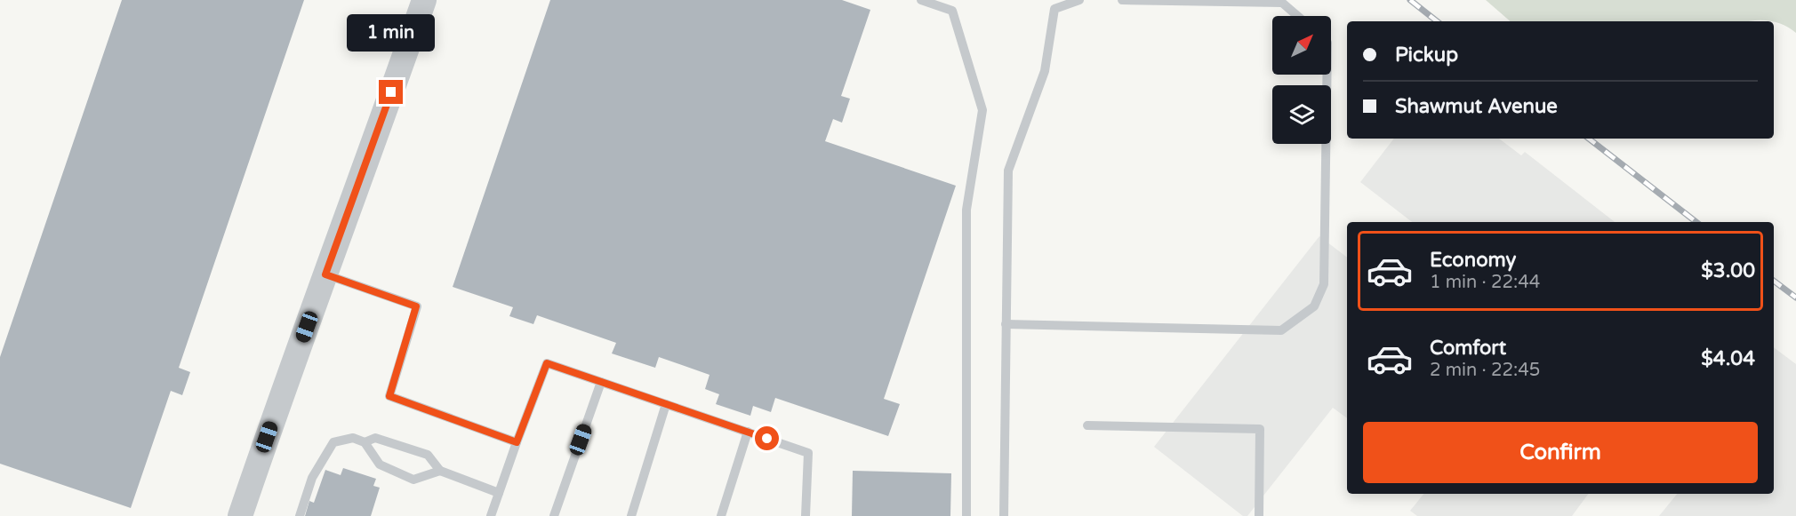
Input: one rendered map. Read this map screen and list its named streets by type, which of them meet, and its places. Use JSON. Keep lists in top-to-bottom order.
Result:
{
  "north": "top right",
  "page": {
    "bubble": "1 min",
    "banner": ["Pickup", "Shawmut Avenue"],
    "list": [
      {
        "name": "Economy",
        "note": "1 min · 22:44",
        "value": "$3.00"
      },
      {
        "name": "Comfort",
        "note": "2 min · 22:45",
        "value": "$4.04"
      }
    ],
    "buttons": "Confirm"
  }
}
